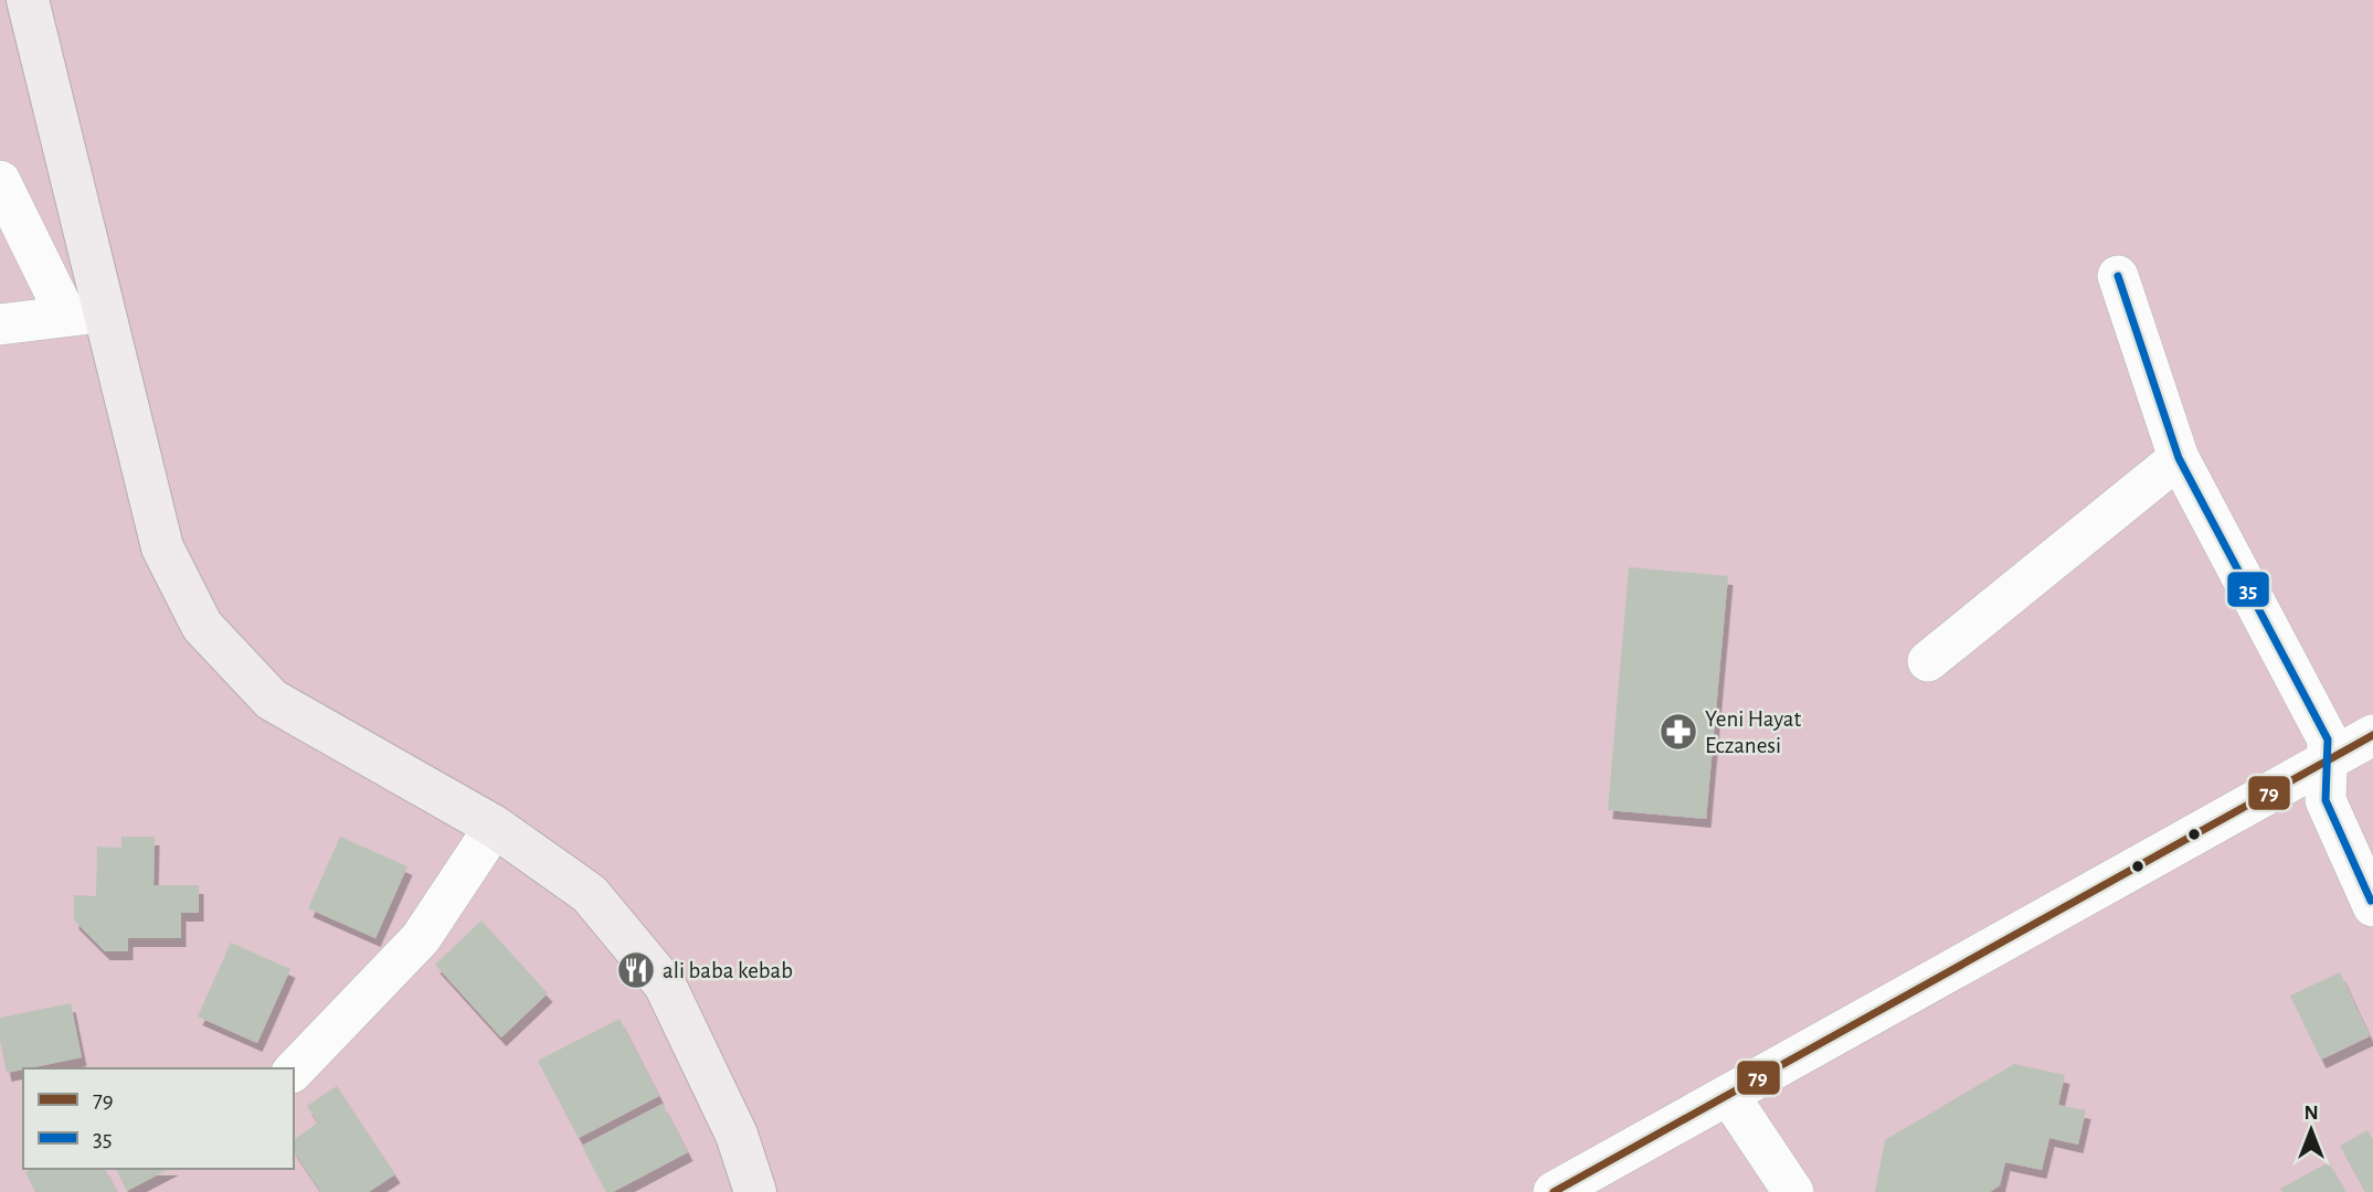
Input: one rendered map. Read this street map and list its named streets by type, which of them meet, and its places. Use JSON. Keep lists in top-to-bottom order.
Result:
{
  "places": {
    "pharmacy": ["Yeni Hayat Eczanesi"],
    "restaurant": ["ali baba kebab"]
  },
  "lines": ["transit line 35", "transit line 79"],
  "legend": ["79", "35"],
  "north": "top"
}
